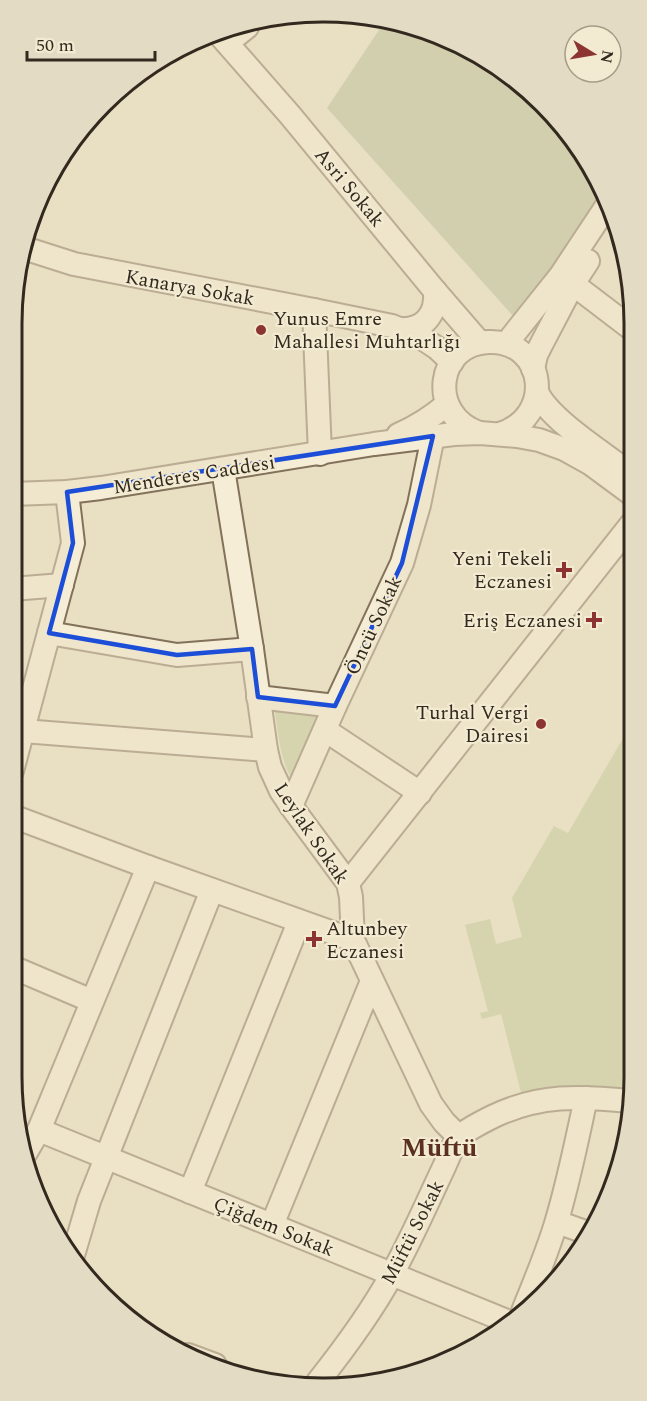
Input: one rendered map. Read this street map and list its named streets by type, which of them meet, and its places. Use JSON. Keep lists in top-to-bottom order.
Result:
{
  "streets": {
    "street": [
      "Asri Sokak",
      "Kanarya Sokak",
      "Menderes Caddesi",
      "Öncü Sokak",
      "Leylak Sokak",
      "Çiğdem Sokak",
      "Müftü Sokak"
    ]
  },
  "crossings": [
    ["Asri Sokak", "Kanarya Sokak"],
    ["Asri Sokak", "Menderes Caddesi"],
    ["Kanarya Sokak", "Menderes Caddesi"],
    ["Menderes Caddesi", "Öncü Sokak"],
    ["Menderes Caddesi", "Leylak Sokak"],
    ["Öncü Sokak", "Leylak Sokak"],
    ["Leylak Sokak", "Müftü Sokak"],
    ["Çiğdem Sokak", "Müftü Sokak"]
  ],
  "districts": ["Müftü"],
  "places": {
    "other": ["Yunus Emre Mahallesi Muhtarlığı", "Turhal Vergi Dairesi"],
    "health": ["Yeni Tekeli Eczanesi", "Eriş Eczanesi", "Altunbey Eczanesi"]
  },
  "scale_bar": "50 m",
  "north": "right"
}
